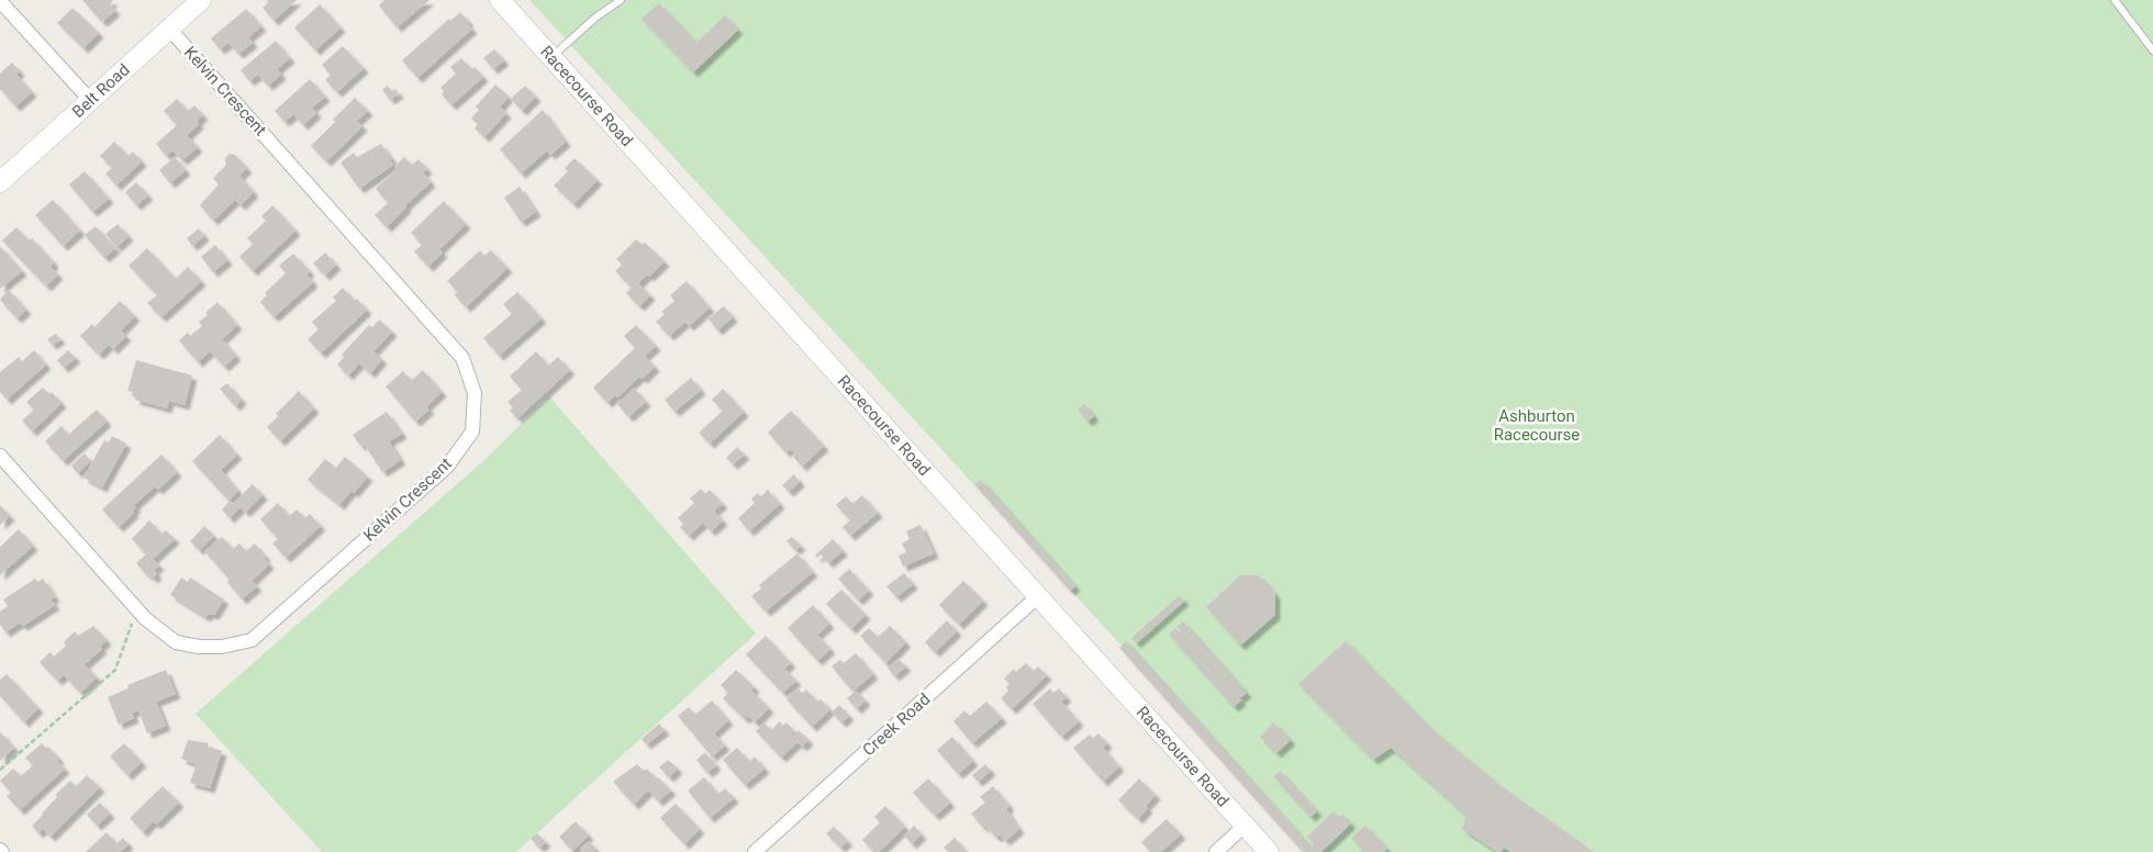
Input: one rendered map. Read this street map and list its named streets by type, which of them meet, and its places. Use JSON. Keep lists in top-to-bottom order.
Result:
{
  "streets": {
    "street": [
      "Belt Road",
      "Kelvin Crescent",
      "Racecourse Road",
      "Creek Road"
    ]
  },
  "crossings": [
    ["Belt Road", "Kelvin Crescent"],
    ["Racecourse Road", "Creek Road"]
  ],
  "parks": ["Ashburton Racecourse"]
}
